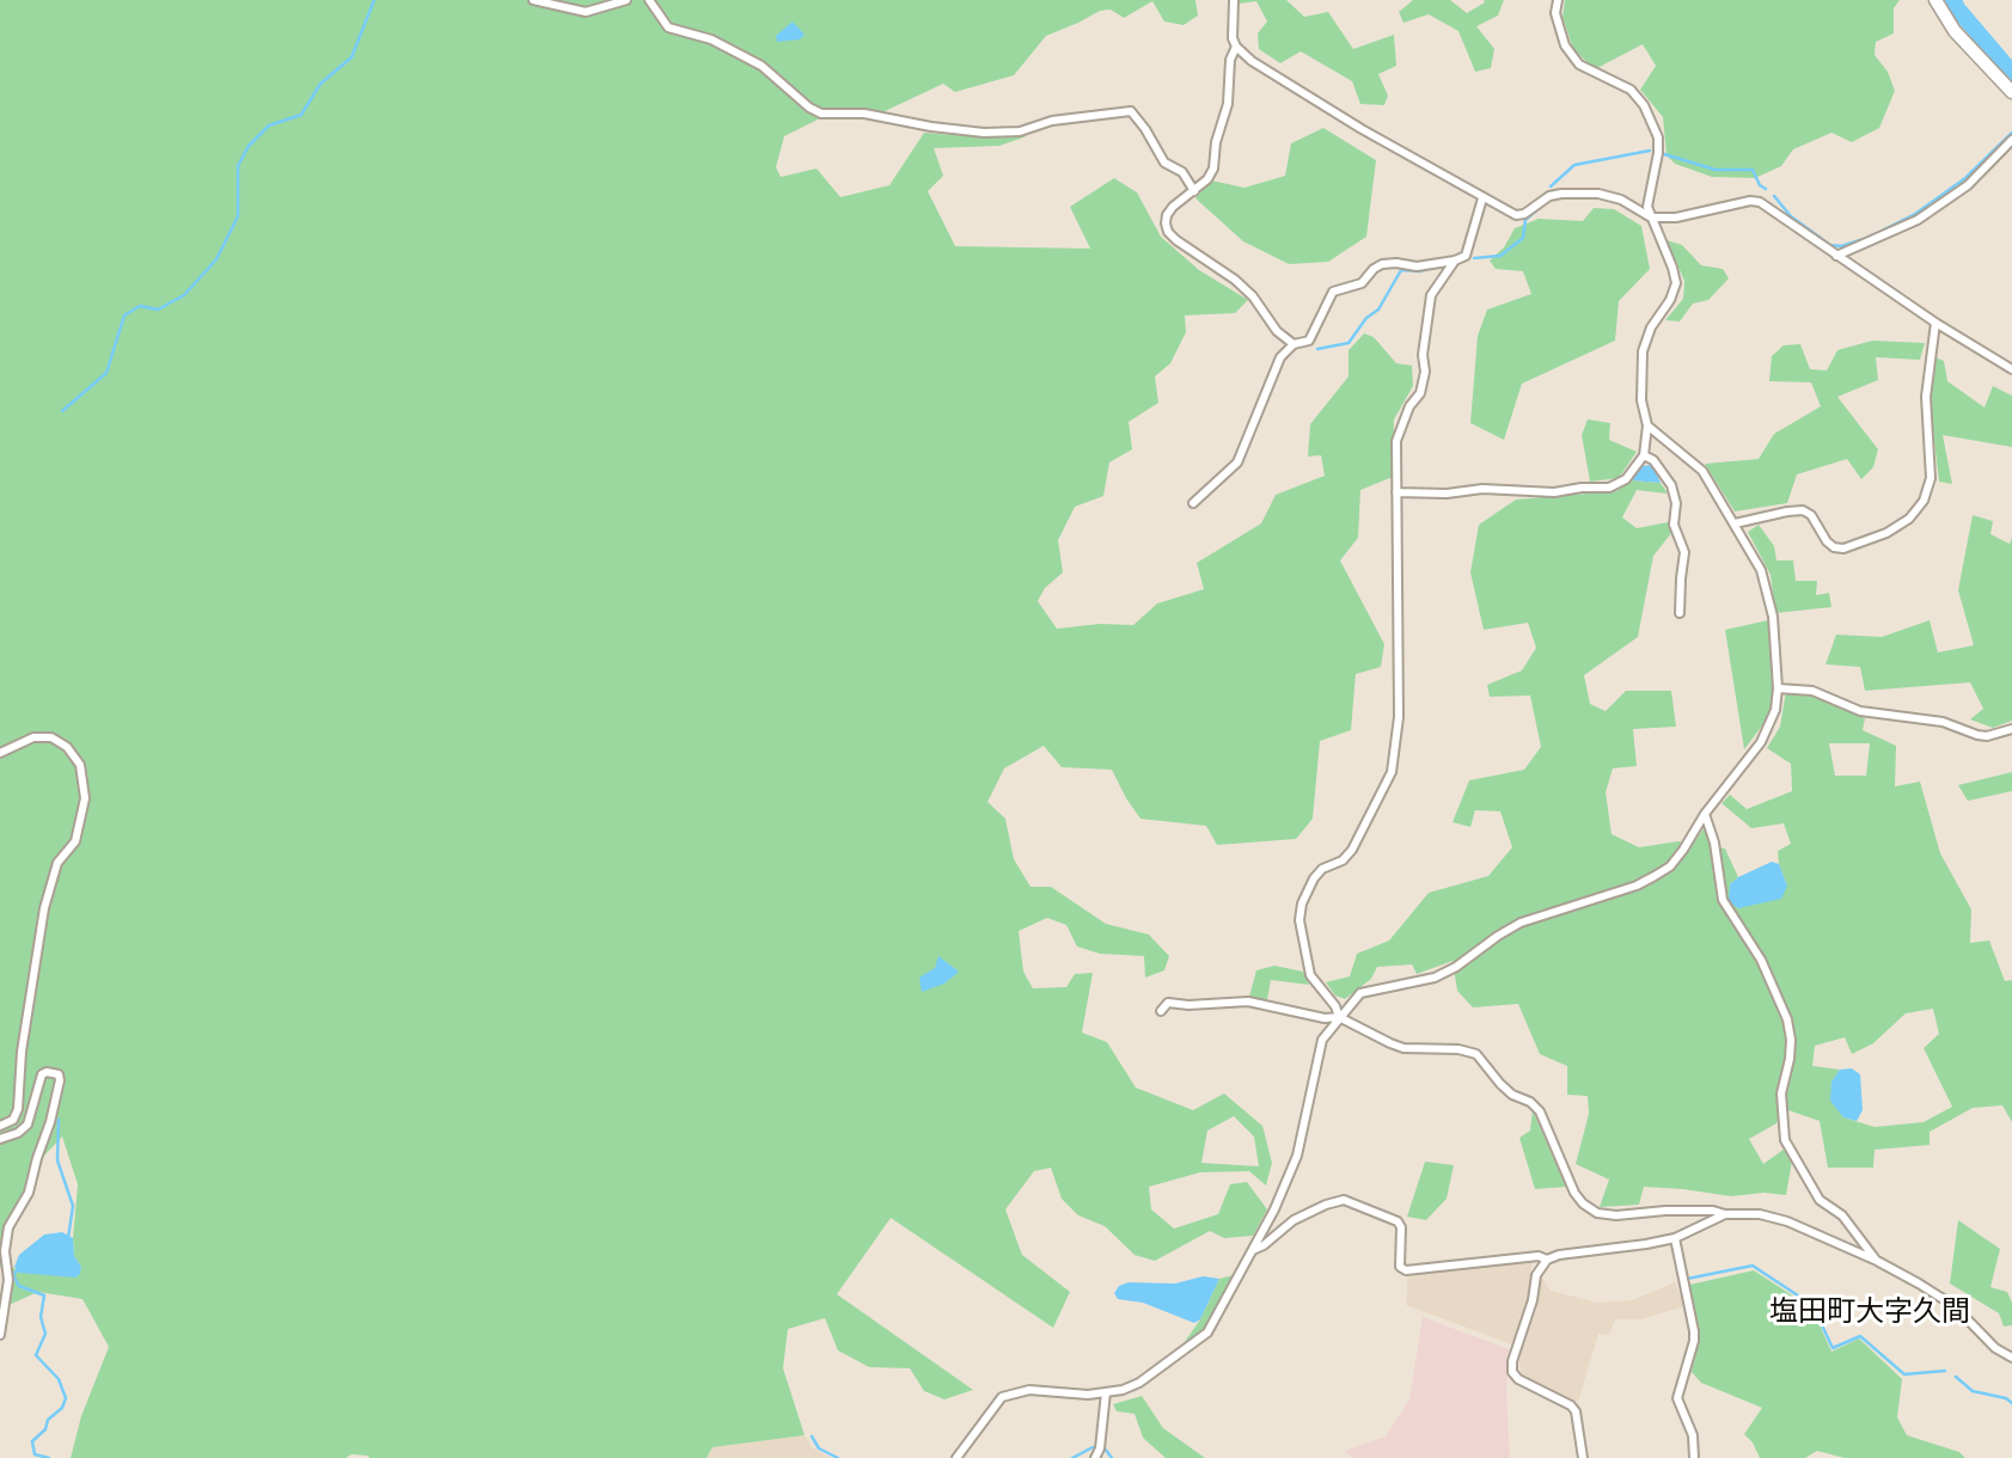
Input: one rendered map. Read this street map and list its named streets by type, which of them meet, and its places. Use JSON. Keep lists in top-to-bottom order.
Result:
{
  "districts": ["塩田町大字久間"]
}
